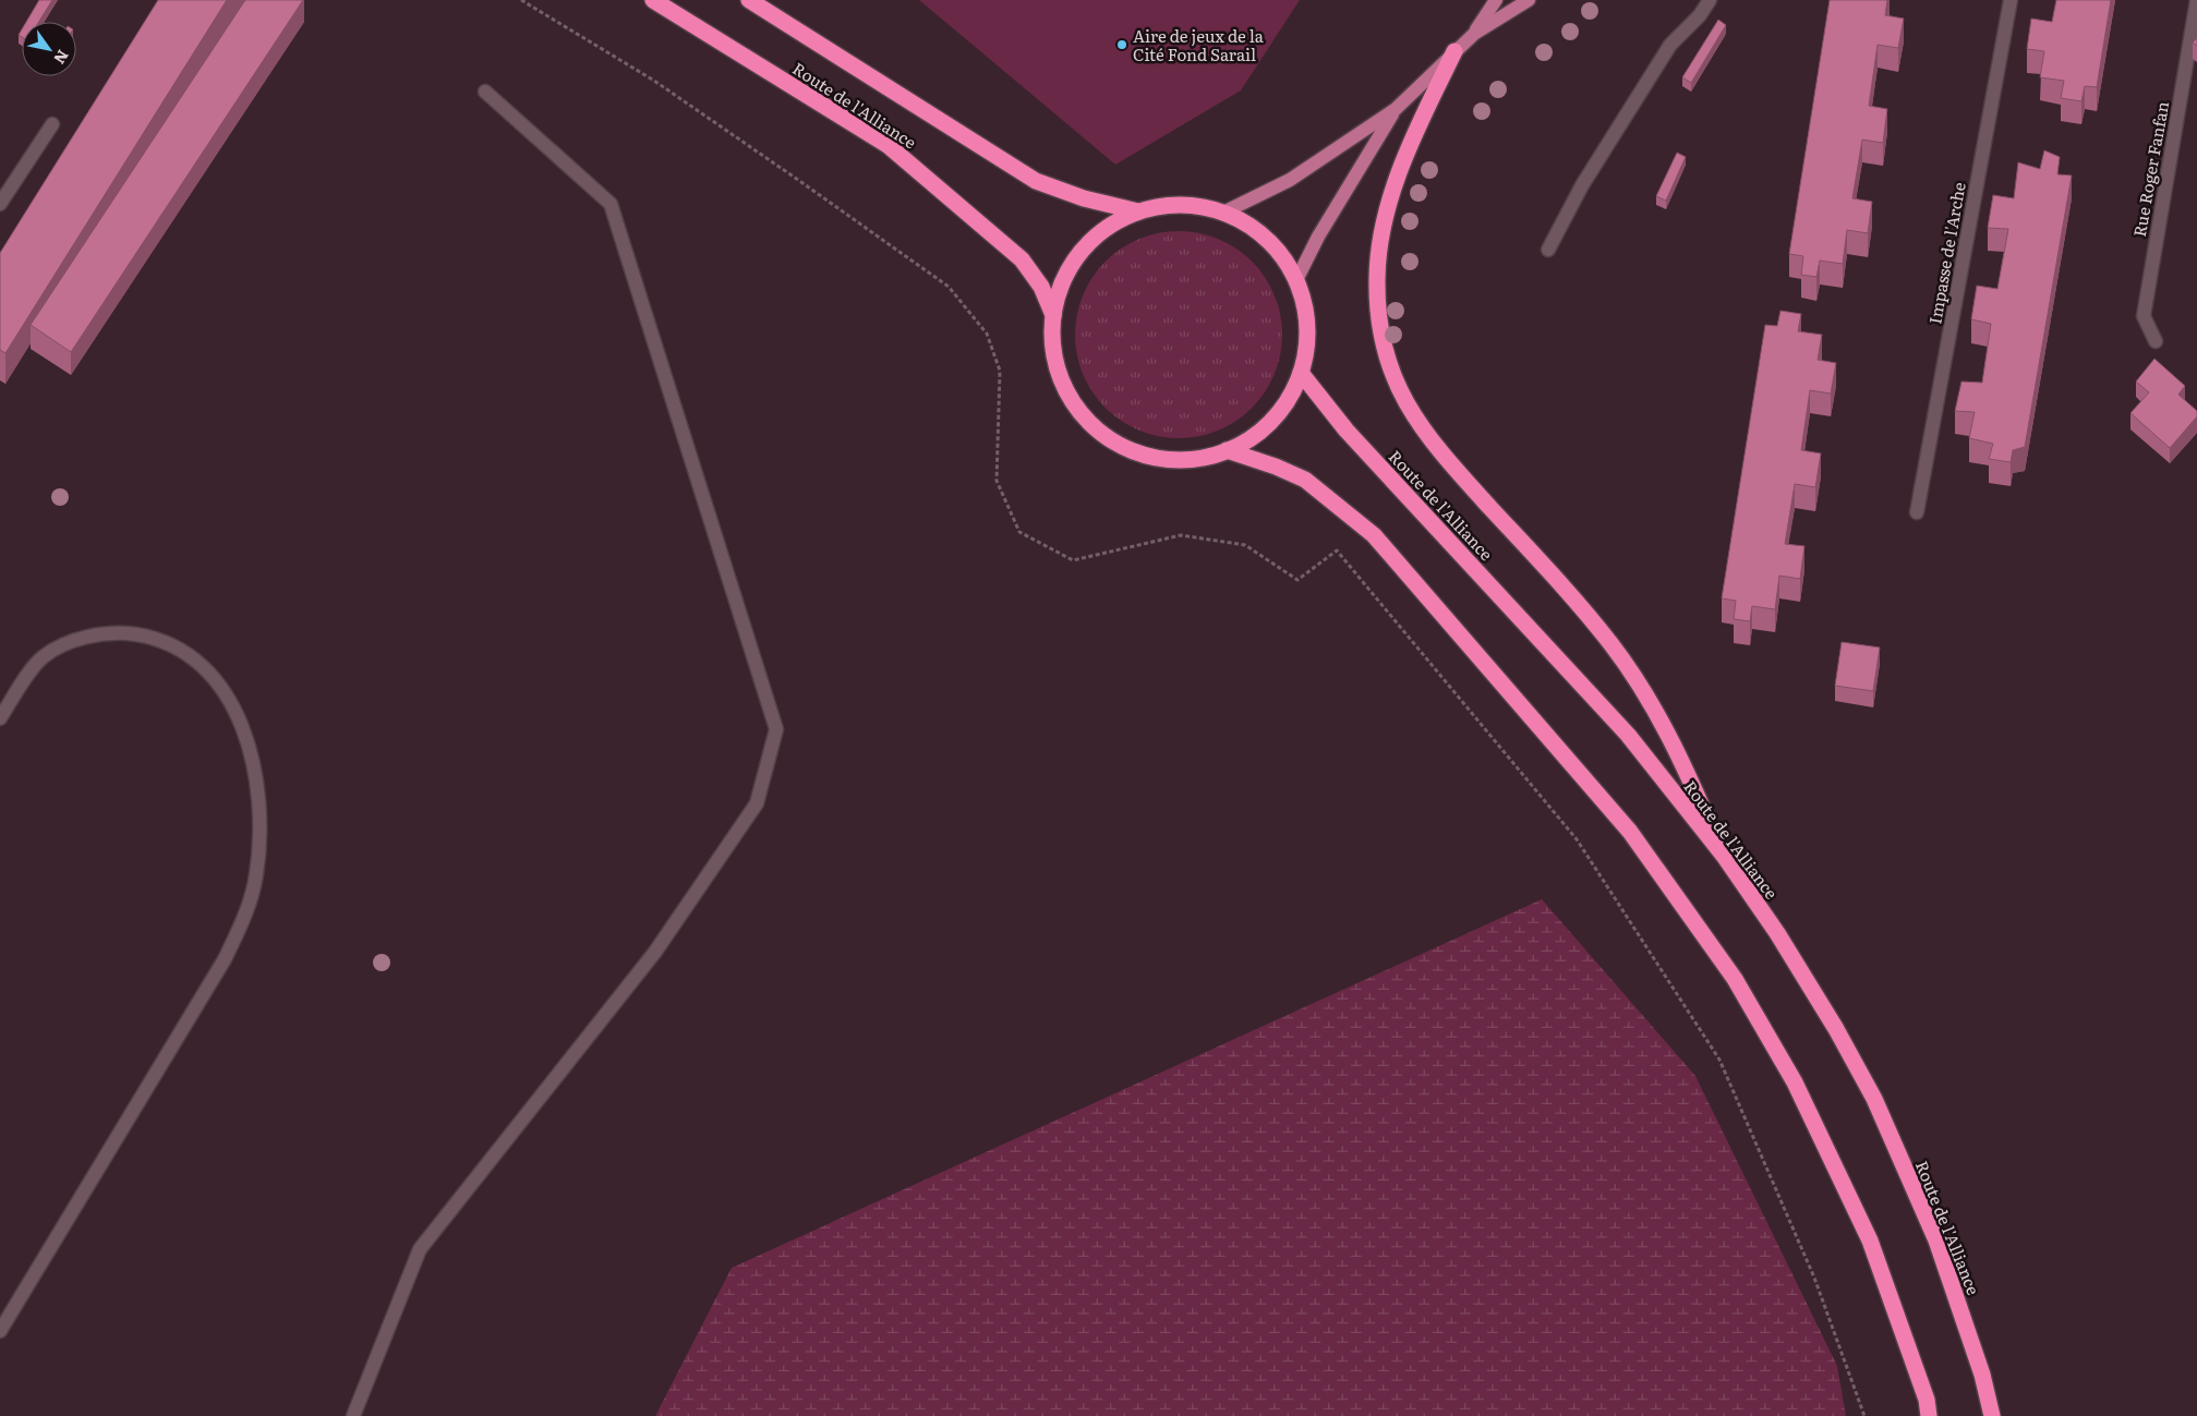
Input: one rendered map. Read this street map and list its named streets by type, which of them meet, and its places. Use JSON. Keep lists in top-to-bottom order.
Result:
{
  "streets": {
    "highway": ["Route de l'Alliance"],
    "street": ["Rue Roger Fanfan", "Impasse de l'Arche"]
  },
  "places": ["Aire de jeux de la Cité Fond Sarail"],
  "north": "bottom right"
}
